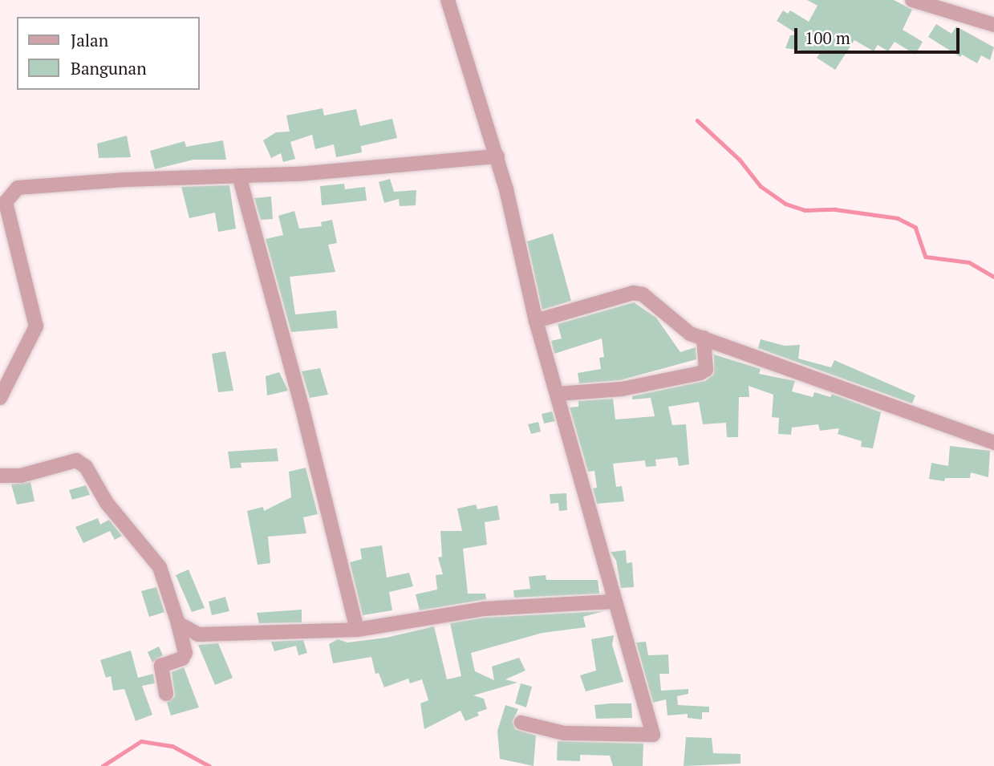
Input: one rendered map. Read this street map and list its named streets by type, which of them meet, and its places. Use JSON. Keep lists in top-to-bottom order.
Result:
{
  "legend": ["Jalan", "Bangunan"],
  "scale_bar": "100 m"
}
